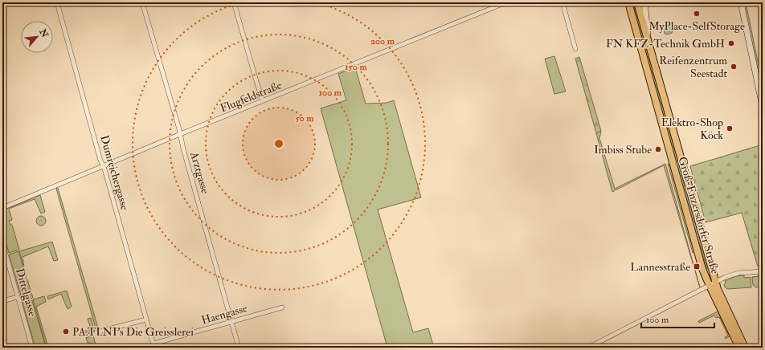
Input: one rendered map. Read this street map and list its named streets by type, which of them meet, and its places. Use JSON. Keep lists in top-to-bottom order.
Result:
{
  "streets": {
    "main road": ["Groß-Enzersdorfer Straße"],
    "street": [
      "Flugfeldstraße",
      "Dumreichergasse",
      "Arztgasse",
      "Dittelgasse",
      "Haengasse"
    ]
  },
  "crossings": [
    ["Flugfeldstraße", "Dumreichergasse"],
    ["Flugfeldstraße", "Arztgasse"],
    ["Dumreichergasse", "Haengasse"],
    ["Arztgasse", "Haengasse"]
  ],
  "places": {
    "other": [
      "MyPlace-SelfStorage",
      "FN KFZ-Technik GmbH",
      "Reifenzentrum Seestadt",
      "Elektro-Shop Köck",
      "Imbiss Stube",
      "PA.TI.NI's Die Greisslerei"
    ],
    "transit": ["Lannesstraße"]
  },
  "scale_bar": "100 m",
  "north": "top right",
  "rings": [
    "200 m",
    "150 m",
    "100 m",
    "50 m"
  ]
}
